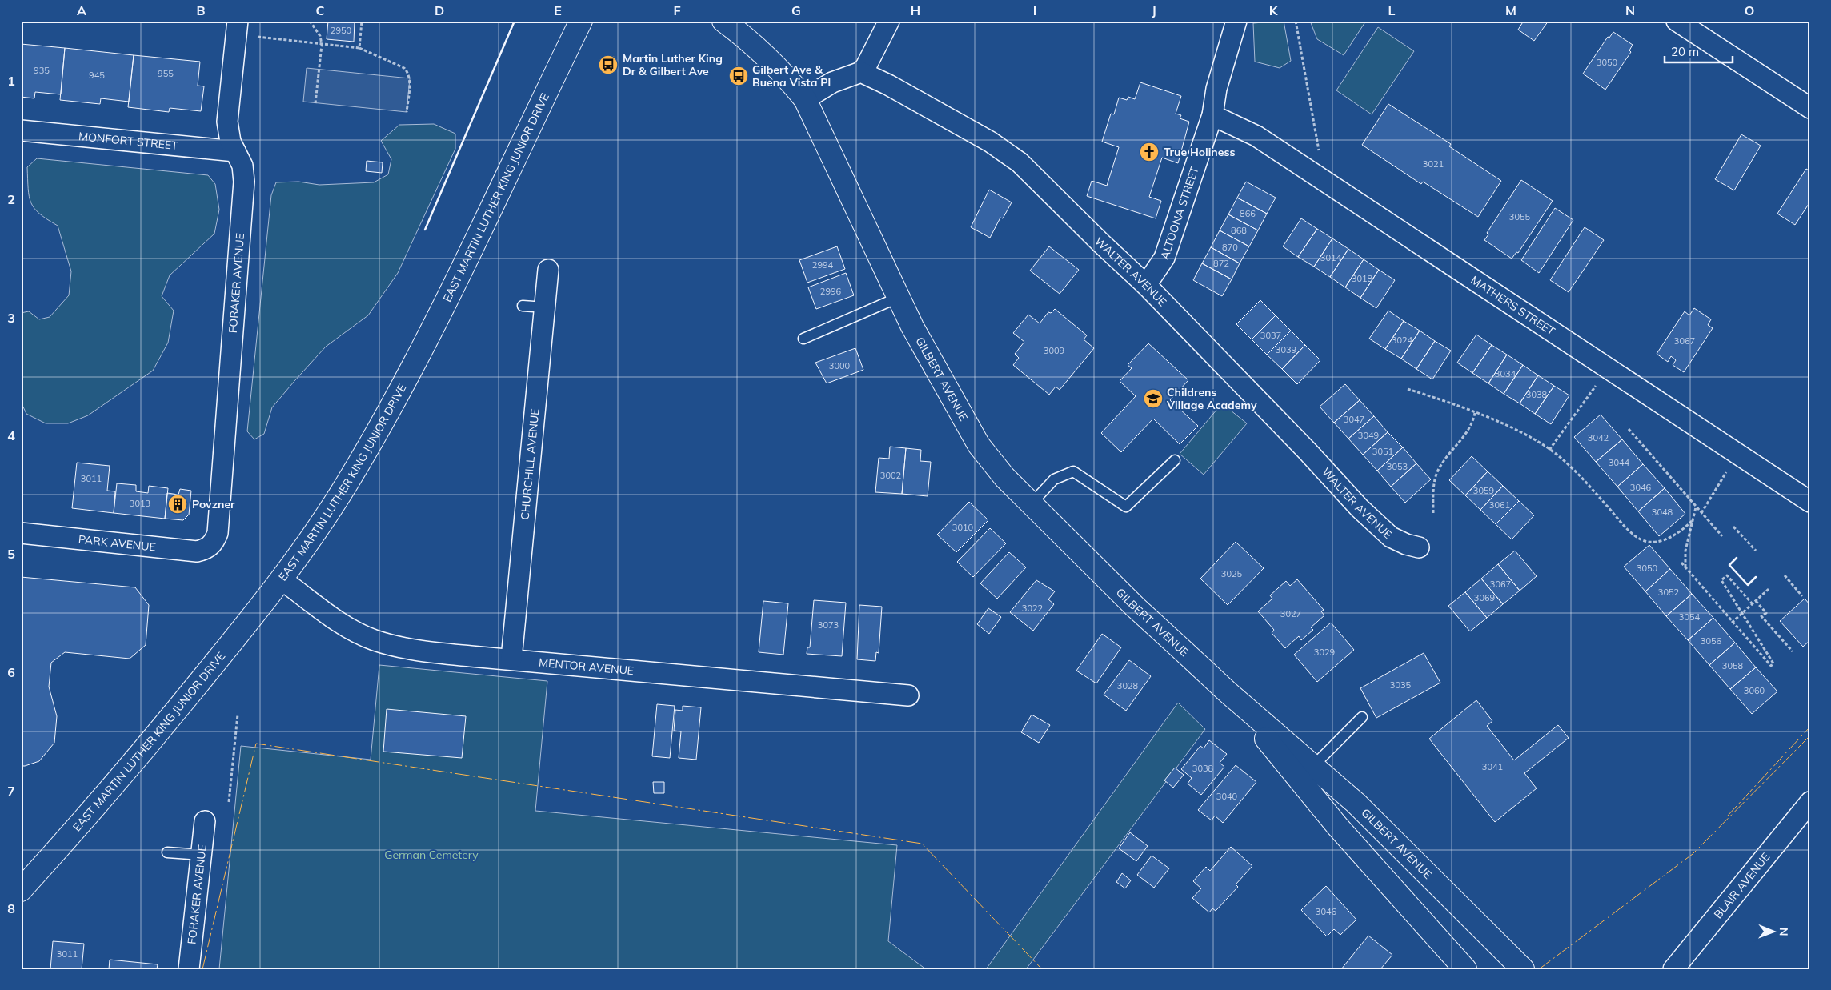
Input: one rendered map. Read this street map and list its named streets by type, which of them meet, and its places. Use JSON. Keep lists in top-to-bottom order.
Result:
{
  "streets": {
    "main road": ["EAST MARTIN LUTHER KING JUNIOR DRIVE", "GILBERT AVENUE"],
    "street": [
      "MONFORT STREET",
      "ALTOONA STREET",
      "WALTER AVENUE",
      "FORAKER AVENUE",
      "MATHERS STREET",
      "CHURCHILL AVENUE",
      "PARK AVENUE",
      "MENTOR AVENUE",
      "BLAIR AVENUE"
    ]
  },
  "crossings": [
    ["MONFORT STREET", "FORAKER AVENUE"],
    ["EAST MARTIN LUTHER KING JUNIOR DRIVE", "MENTOR AVENUE"],
    ["ALTOONA STREET", "WALTER AVENUE"],
    ["ALTOONA STREET", "MATHERS STREET"],
    ["FORAKER AVENUE", "PARK AVENUE"],
    ["CHURCHILL AVENUE", "MENTOR AVENUE"]
  ],
  "parks": ["German Cemetery"],
  "places": {
    "bus stop": ["Martin Luther King Dr & Gilbert Ave", "Gilbert Ave & Buena Vista Pl"],
    "church": ["True Holiness"],
    "school or university": ["Childrens Village Academy"],
    "building": ["Povzner"]
  },
  "house_numbers": [
    "2950",
    "3050",
    "935",
    "955",
    "945",
    "3021",
    "866",
    "3055",
    "868",
    "870",
    "3014",
    "872",
    "2994",
    "3018",
    "2996",
    "3037",
    "3024",
    "3067",
    "3039",
    "3009",
    "3000",
    "3034",
    "3038",
    "3047",
    "3049",
    "3042",
    "3051",
    "3044",
    "3053",
    "3002",
    "3011",
    "3046",
    "3059",
    "3013",
    "3061",
    "3048",
    "3010",
    "3050",
    "3025",
    "3067",
    "3052",
    "3069",
    "3022",
    "3027",
    "3054",
    "3073",
    "3056",
    "3029",
    "3058",
    "3035",
    "3028",
    "3060",
    "3041",
    "3038",
    "3040",
    "3046",
    "3011"
  ],
  "scale_bar": "20 m",
  "north": "right",
  "grid": {
    "columns": [
      "A",
      "B",
      "C",
      "D",
      "E",
      "F",
      "G",
      "H",
      "I",
      "J",
      "K",
      "L",
      "M",
      "N",
      "O"
    ],
    "rows": [
      "1",
      "2",
      "3",
      "4",
      "5",
      "6",
      "7",
      "8"
    ]
  }
}
